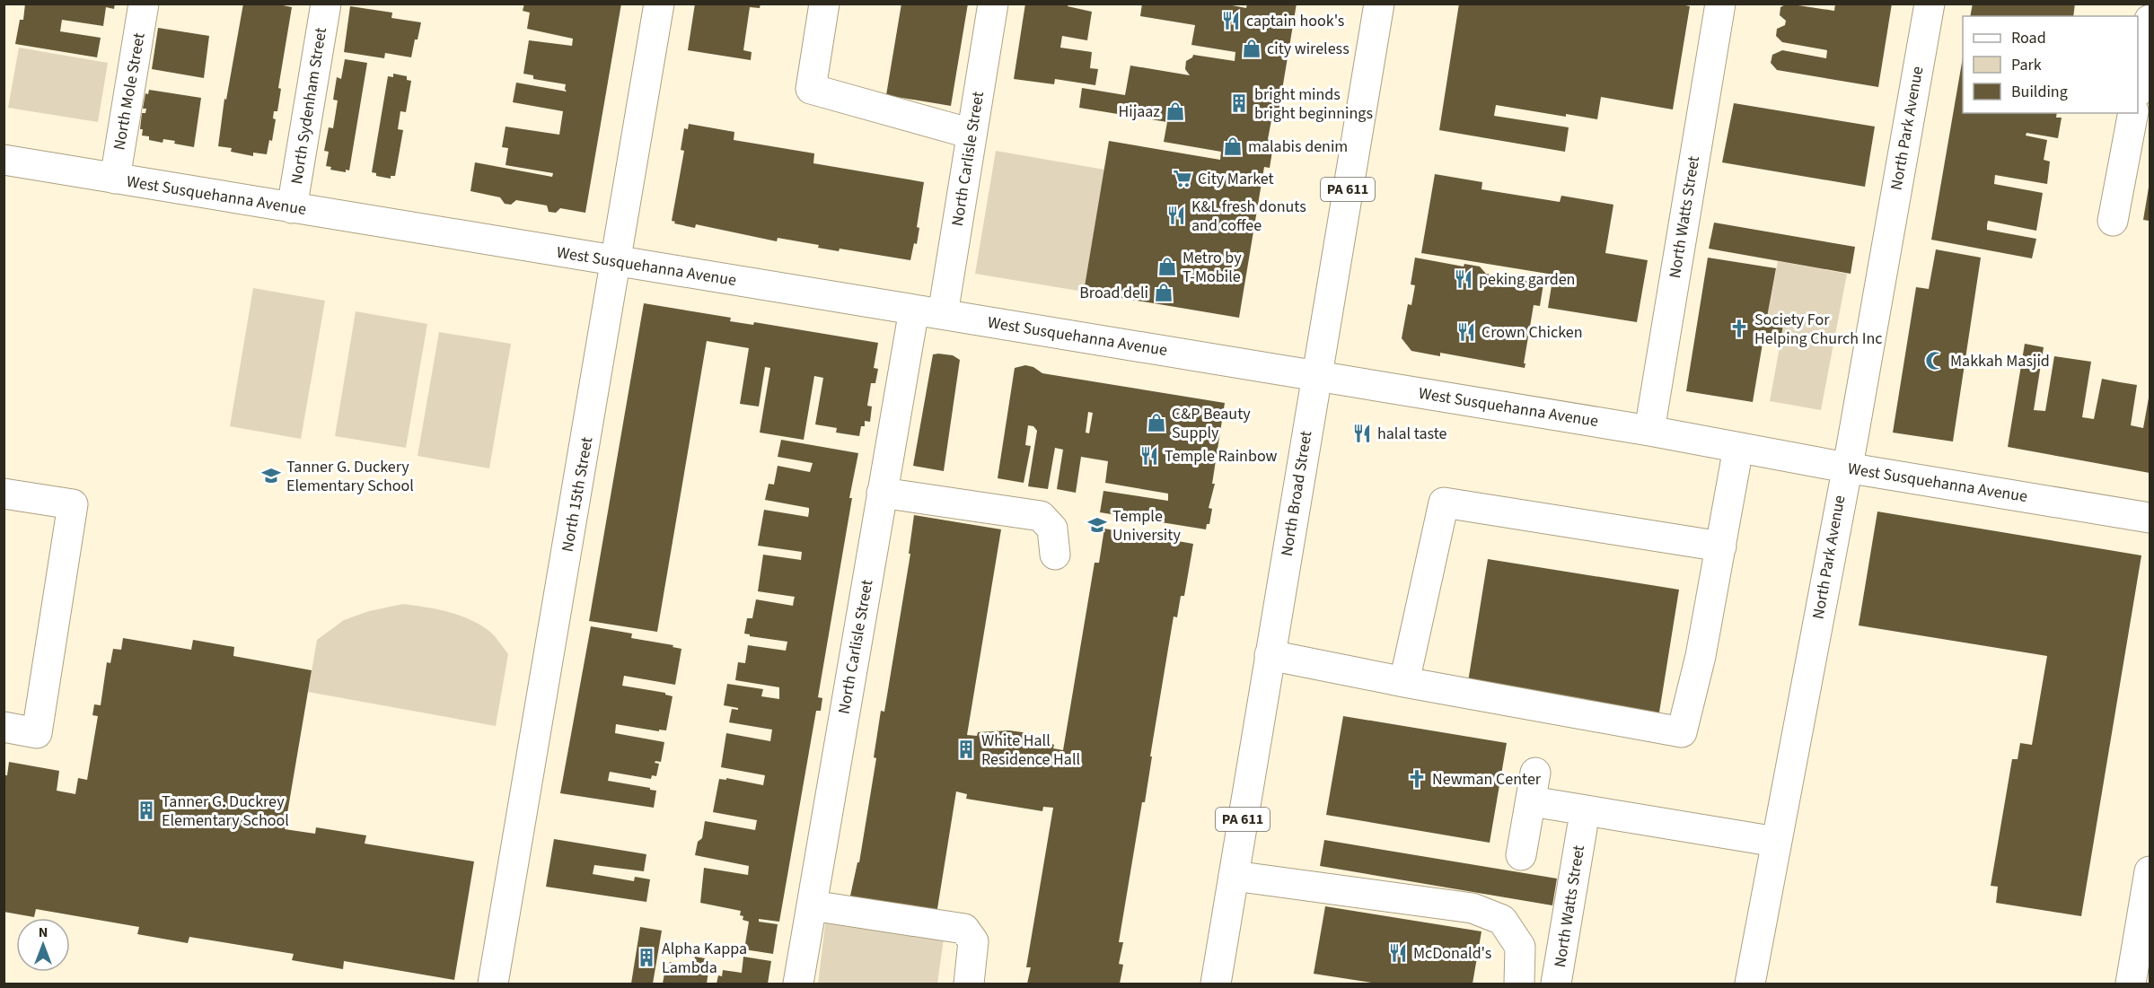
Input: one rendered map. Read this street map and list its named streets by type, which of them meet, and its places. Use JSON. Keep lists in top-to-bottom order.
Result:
{
  "streets": {
    "street": [
      "North Mole Street",
      "North Sydenham Street",
      "North Park Avenue",
      "North Carlisle Street",
      "PA 611",
      "West Susquehanna Avenue",
      "North Watts Street",
      "North Broad Street",
      "North 15th Street"
    ]
  },
  "crossings": [
    ["North Mole Street", "West Susquehanna Avenue"],
    ["North Sydenham Street", "West Susquehanna Avenue"],
    ["North Park Avenue", "West Susquehanna Avenue"],
    ["North Carlisle Street", "West Susquehanna Avenue"],
    ["West Susquehanna Avenue", "North Watts Street"],
    ["West Susquehanna Avenue", "North Broad Street"],
    ["West Susquehanna Avenue", "North 15th Street"]
  ],
  "places": {
    "restaurant": [
      "captain hook's",
      "K&L fresh donuts and coffee",
      "peking garden",
      "Crown Chicken",
      "halal taste",
      "Temple Rainbow",
      "McDonald's"
    ],
    "shop": [
      "city wireless",
      "Hijaaz",
      "malabis denim",
      "Metro by T-Mobile",
      "Broad deli",
      "C&P Beauty Supply"
    ],
    "building": [
      "bright minds bright beginnings",
      "White Hall Residence Hall",
      "Tanner G. Duckrey Elementary School",
      "Alpha Kappa Lambda"
    ],
    "supermarket": ["City Market"],
    "church": ["Society For Helping Church Inc", "Newman Center"],
    "mosque": ["Makkah Masjid"],
    "school or university": ["Tanner G. Duckery Elementary School", "Temple University"]
  },
  "legend": ["Road", "Park", "Building"],
  "north": "top"
}
